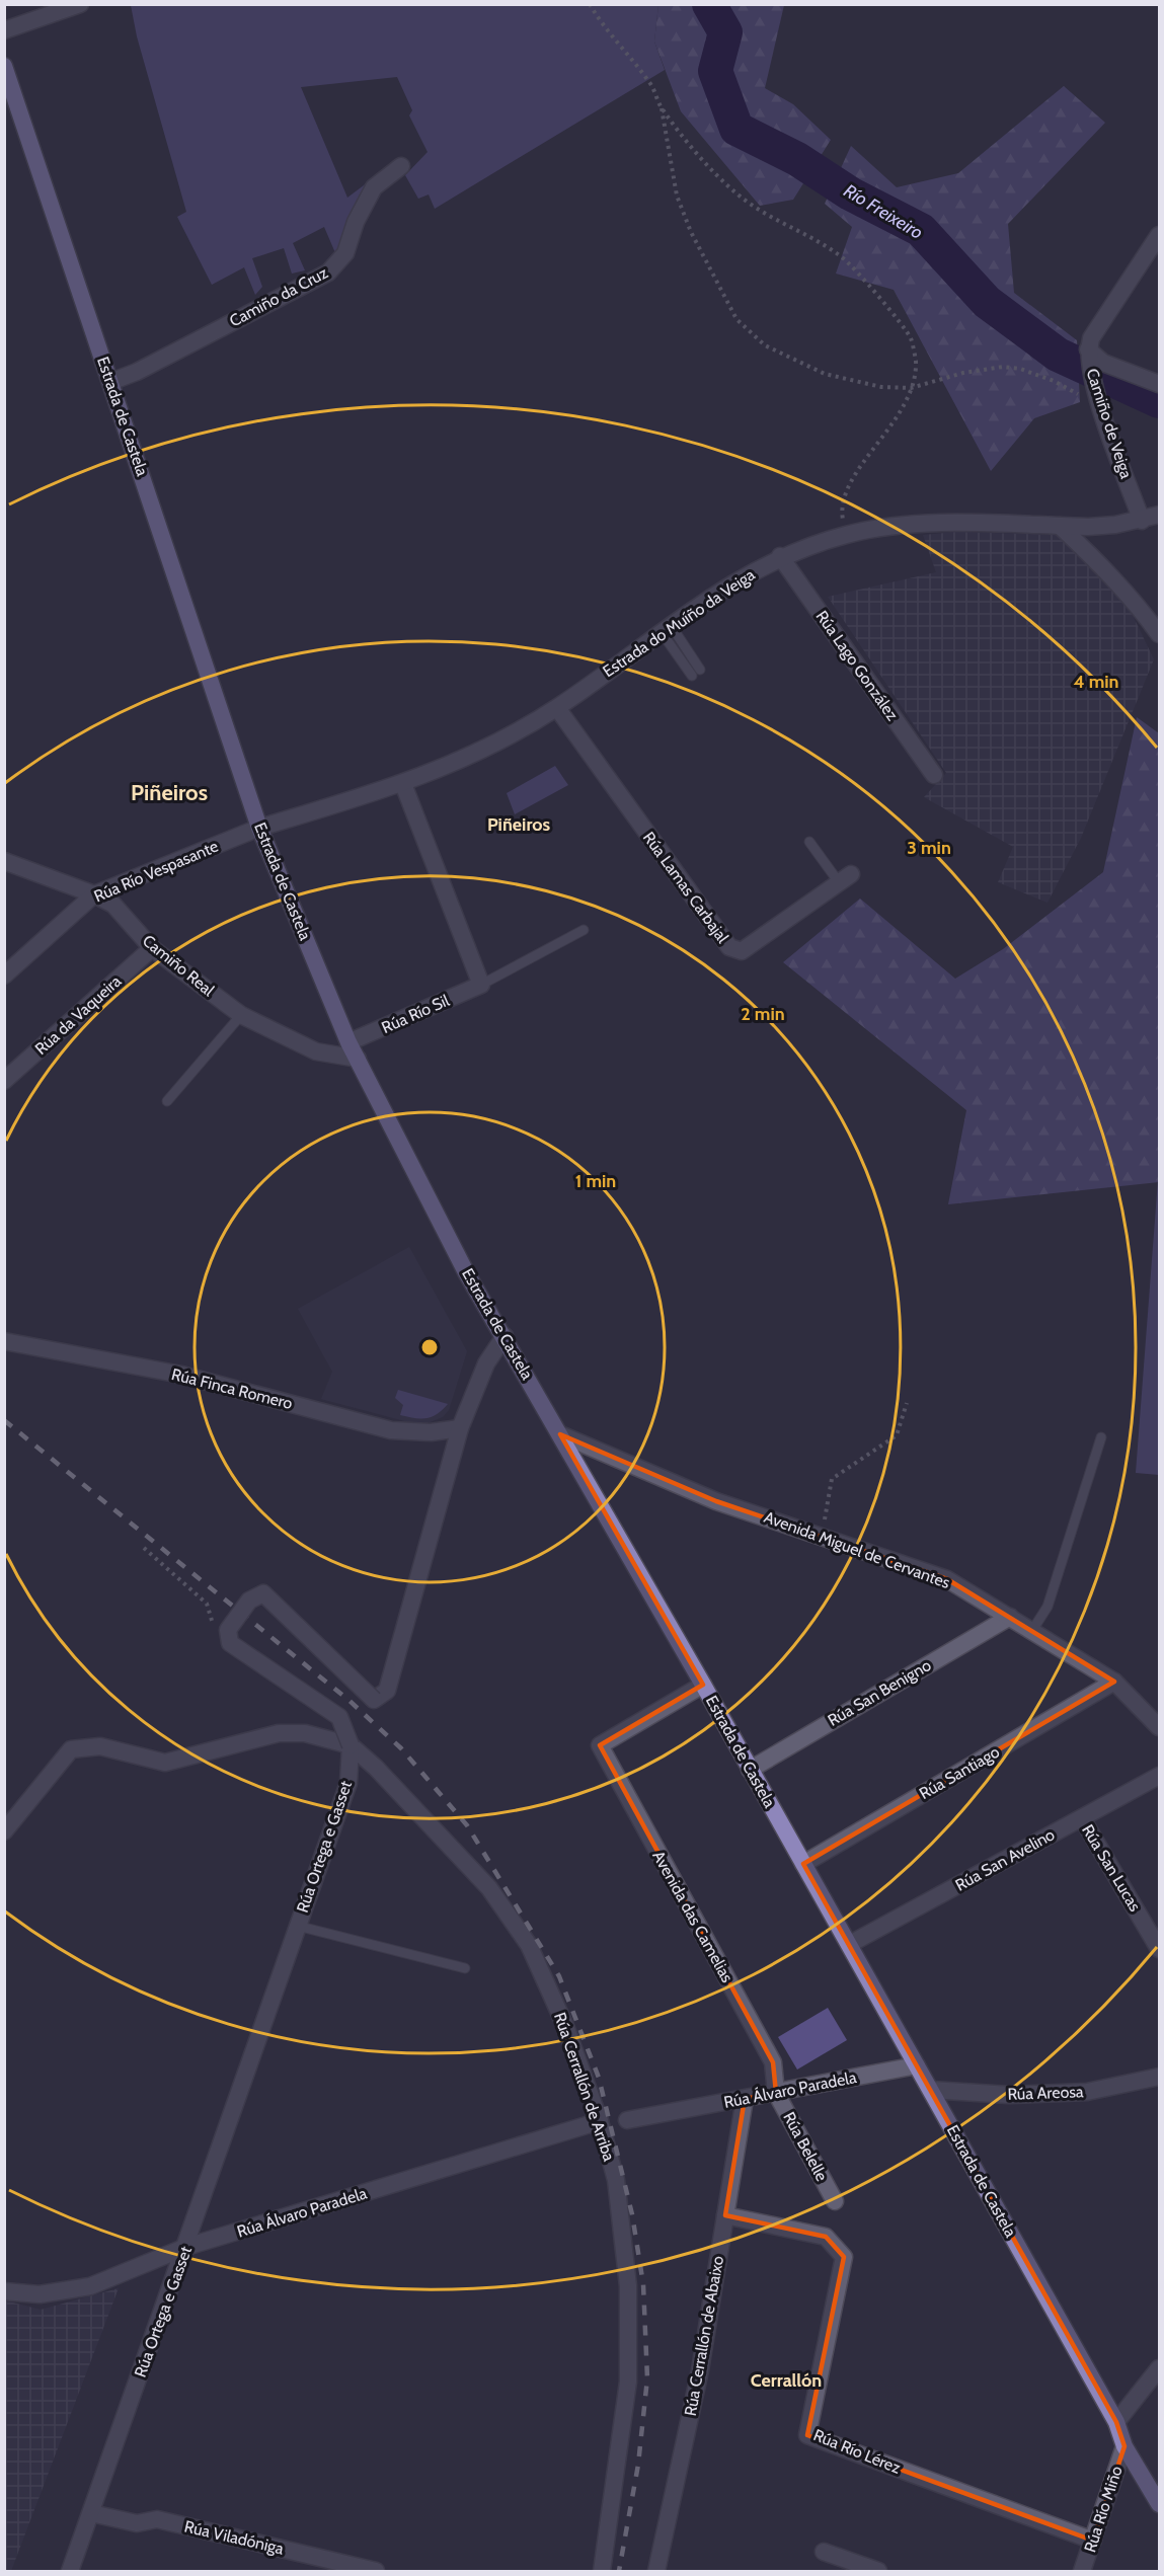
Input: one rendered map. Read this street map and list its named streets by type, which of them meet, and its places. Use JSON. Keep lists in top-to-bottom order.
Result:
{
  "streets": {
    "main road": ["Estrada de Castela"],
    "street": [
      "Camiño da Cruz",
      "Camiño de Veiga",
      "Estrada do Muíño da Veiga",
      "Rúa Lago González",
      "Rúa Río Vespasante",
      "Rúa Lamas Carbajal",
      "Camiño Real",
      "Rúa Río Sil",
      "Rúa da Vaqueira",
      "Rúa Finca Romero",
      "Avenida Miguel de Cervantes",
      "Rúa San Benigno",
      "Rúa Santiago",
      "Rúa Ortega e Gasset",
      "Rúa San Avelino",
      "Rúa San Lucas",
      "Avenida das Camelias",
      "Rúa Cerrallón de Arriba",
      "Rúa Álvaro Paradela",
      "Rúa Areosa",
      "Rúa Belelle",
      "Rúa Cerrallón de Abaixo",
      "Rúa Río Lérez",
      "Rúa Río Miño",
      "Rúa Viladóniga"
    ]
  },
  "crossings": [
    ["Camiño da Cruz", "Estrada de Castela"],
    ["Estrada de Castela", "Estrada do Muíño da Veiga"],
    ["Estrada de Castela", "Rúa Río Vespasante"],
    ["Estrada de Castela", "Camiño Real"],
    ["Estrada de Castela", "Rúa Río Sil"],
    ["Estrada de Castela", "Avenida Miguel de Cervantes"],
    ["Estrada de Castela", "Rúa San Benigno"],
    ["Estrada de Castela", "Rúa Santiago"],
    ["Estrada de Castela", "Rúa Ortega e Gasset"],
    ["Estrada de Castela", "Rúa San Avelino"],
    ["Estrada de Castela", "Avenida das Camelias"],
    ["Estrada de Castela", "Rúa Álvaro Paradela"],
    ["Estrada de Castela", "Rúa Areosa"],
    ["Estrada de Castela", "Rúa Río Miño"],
    ["Camiño de Veiga", "Estrada do Muíño da Veiga"],
    ["Estrada do Muíño da Veiga", "Rúa Lago González"],
    ["Estrada do Muíño da Veiga", "Rúa Río Vespasante"],
    ["Estrada do Muíño da Veiga", "Rúa Lamas Carbajal"],
    ["Rúa Río Vespasante", "Camiño Real"],
    ["Camiño Real", "Rúa da Vaqueira"],
    ["Rúa Finca Romero", "Rúa Ortega e Gasset"],
    ["Avenida Miguel de Cervantes", "Rúa San Benigno"],
    ["Avenida Miguel de Cervantes", "Rúa Santiago"],
    ["Rúa Ortega e Gasset", "Rúa Cerrallón de Arriba"],
    ["Rúa Ortega e Gasset", "Rúa Álvaro Paradela"],
    ["Rúa Ortega e Gasset", "Rúa Viladóniga"],
    ["Rúa San Avelino", "Rúa San Lucas"],
    ["Avenida das Camelias", "Rúa Álvaro Paradela"],
    ["Avenida das Camelias", "Rúa Belelle"],
    ["Rúa Cerrallón de Arriba", "Rúa Álvaro Paradela"],
    ["Rúa Álvaro Paradela", "Rúa Belelle"],
    ["Rúa Álvaro Paradela", "Rúa Cerrallón de Abaixo"],
    ["Rúa Cerrallón de Abaixo", "Rúa Río Lérez"],
    ["Rúa Río Lérez", "Rúa Río Miño"]
  ],
  "districts": ["Piñeiros", "Piñeiros", "Cerrallón"],
  "water": ["Río Freixeiro"],
  "rings": [
    "4 min",
    "3 min",
    "2 min",
    "1 min"
  ]
}
